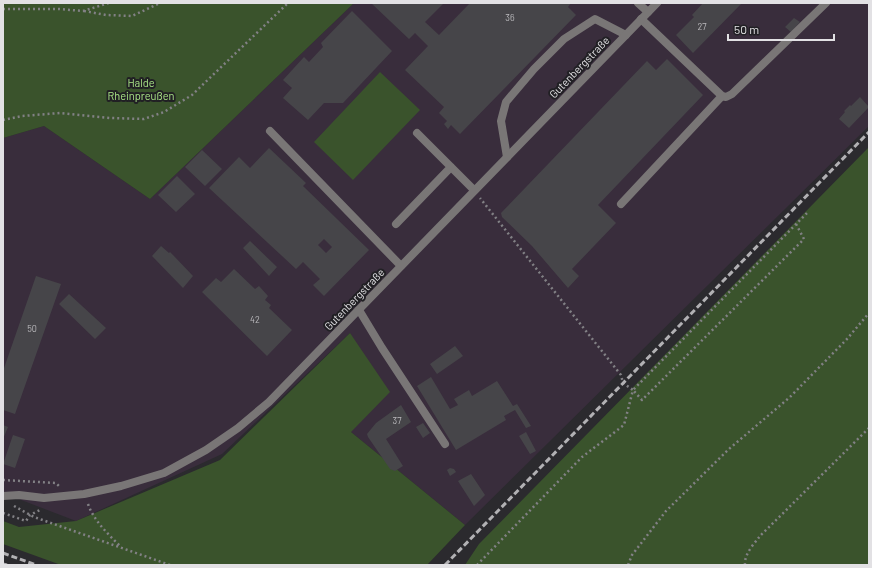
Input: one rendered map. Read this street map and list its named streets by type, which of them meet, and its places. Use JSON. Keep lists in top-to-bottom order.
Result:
{
  "streets": {
    "street": ["Gutenbergstraße"]
  },
  "parks": ["Halde Rheinpreußen"],
  "house_numbers": [
    "36",
    "27",
    "42",
    "50",
    "37"
  ],
  "scale_bar": "50 m"
}
